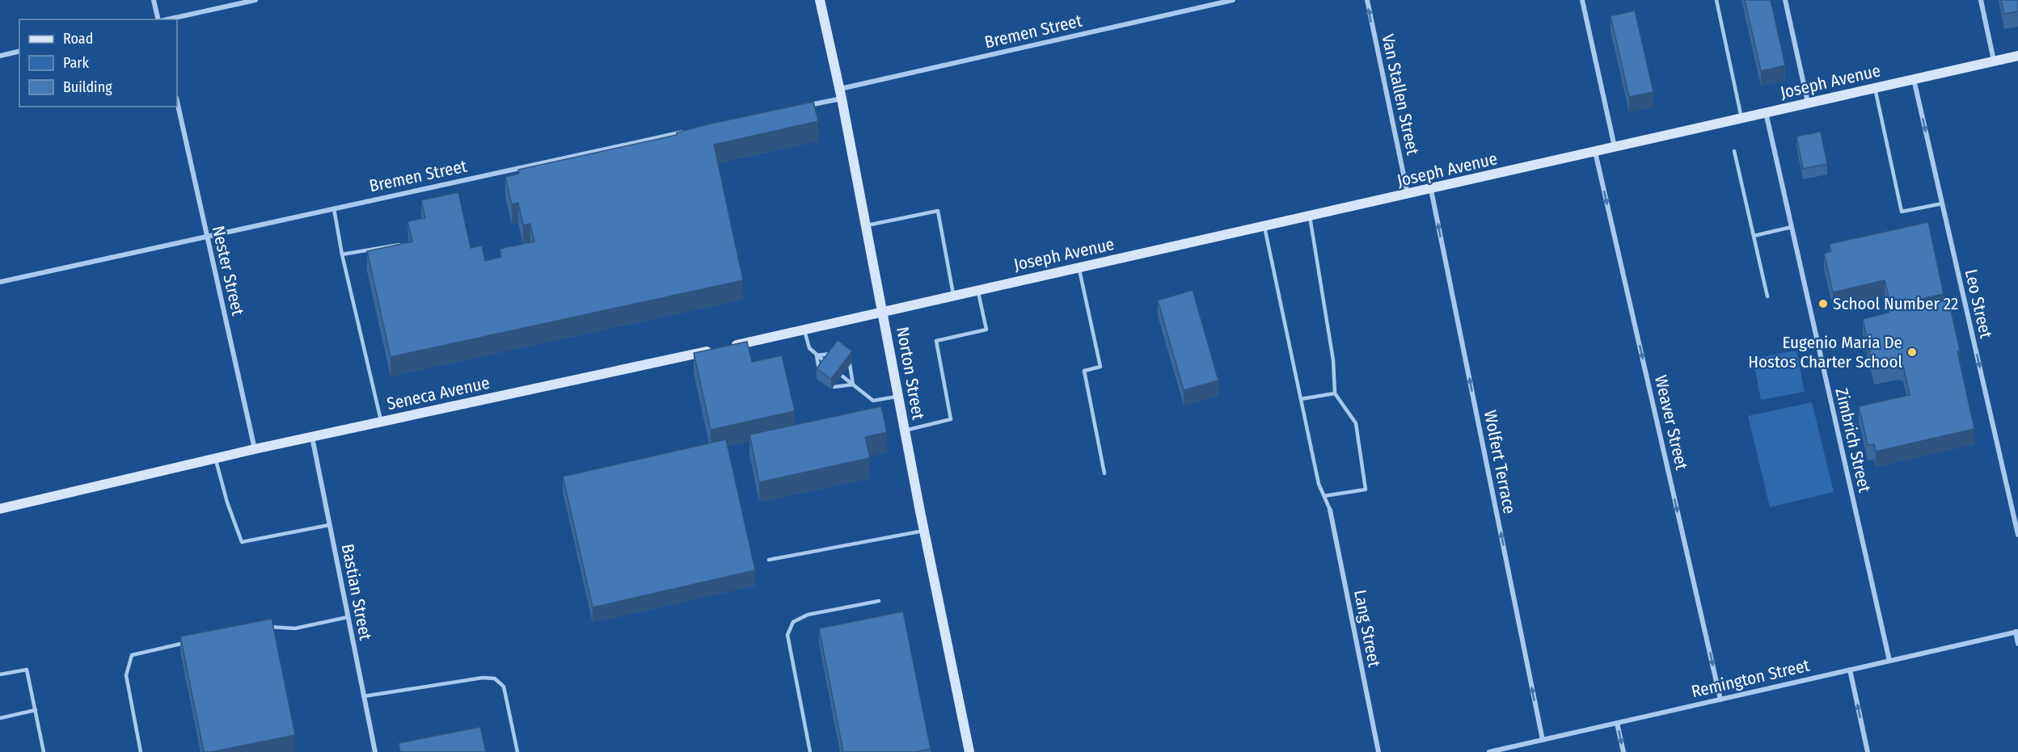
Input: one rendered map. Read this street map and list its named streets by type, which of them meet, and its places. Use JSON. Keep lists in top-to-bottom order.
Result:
{
  "streets": {
    "main road": ["Joseph Avenue", "Norton Street", "Seneca Avenue"],
    "street": [
      "Bremen Street",
      "Van Stallen Street",
      "Nester Street",
      "Leo Street",
      "Weaver Street",
      "Zimbrich Street",
      "Wolfert Terrace",
      "Bastian Street",
      "Lang Street",
      "Remington Street"
    ]
  },
  "crossings": [
    ["Bremen Street", "Nester Street"],
    ["Bremen Street", "Norton Street"],
    ["Joseph Avenue", "Van Stallen Street"],
    ["Joseph Avenue", "Leo Street"],
    ["Joseph Avenue", "Norton Street"],
    ["Joseph Avenue", "Seneca Avenue"],
    ["Joseph Avenue", "Weaver Street"],
    ["Joseph Avenue", "Zimbrich Street"],
    ["Joseph Avenue", "Wolfert Terrace"],
    ["Nester Street", "Seneca Avenue"],
    ["Norton Street", "Seneca Avenue"],
    ["Seneca Avenue", "Bastian Street"],
    ["Weaver Street", "Remington Street"],
    ["Zimbrich Street", "Remington Street"],
    ["Wolfert Terrace", "Remington Street"]
  ],
  "one_way": [
    "Van Stallen Street",
    "Leo Street",
    "Weaver Street",
    "Wolfert Terrace"
  ],
  "places": ["School Number 22", "Eugenio Maria De Hostos Charter School"],
  "legend": ["Road", "Park", "Building"]
}
